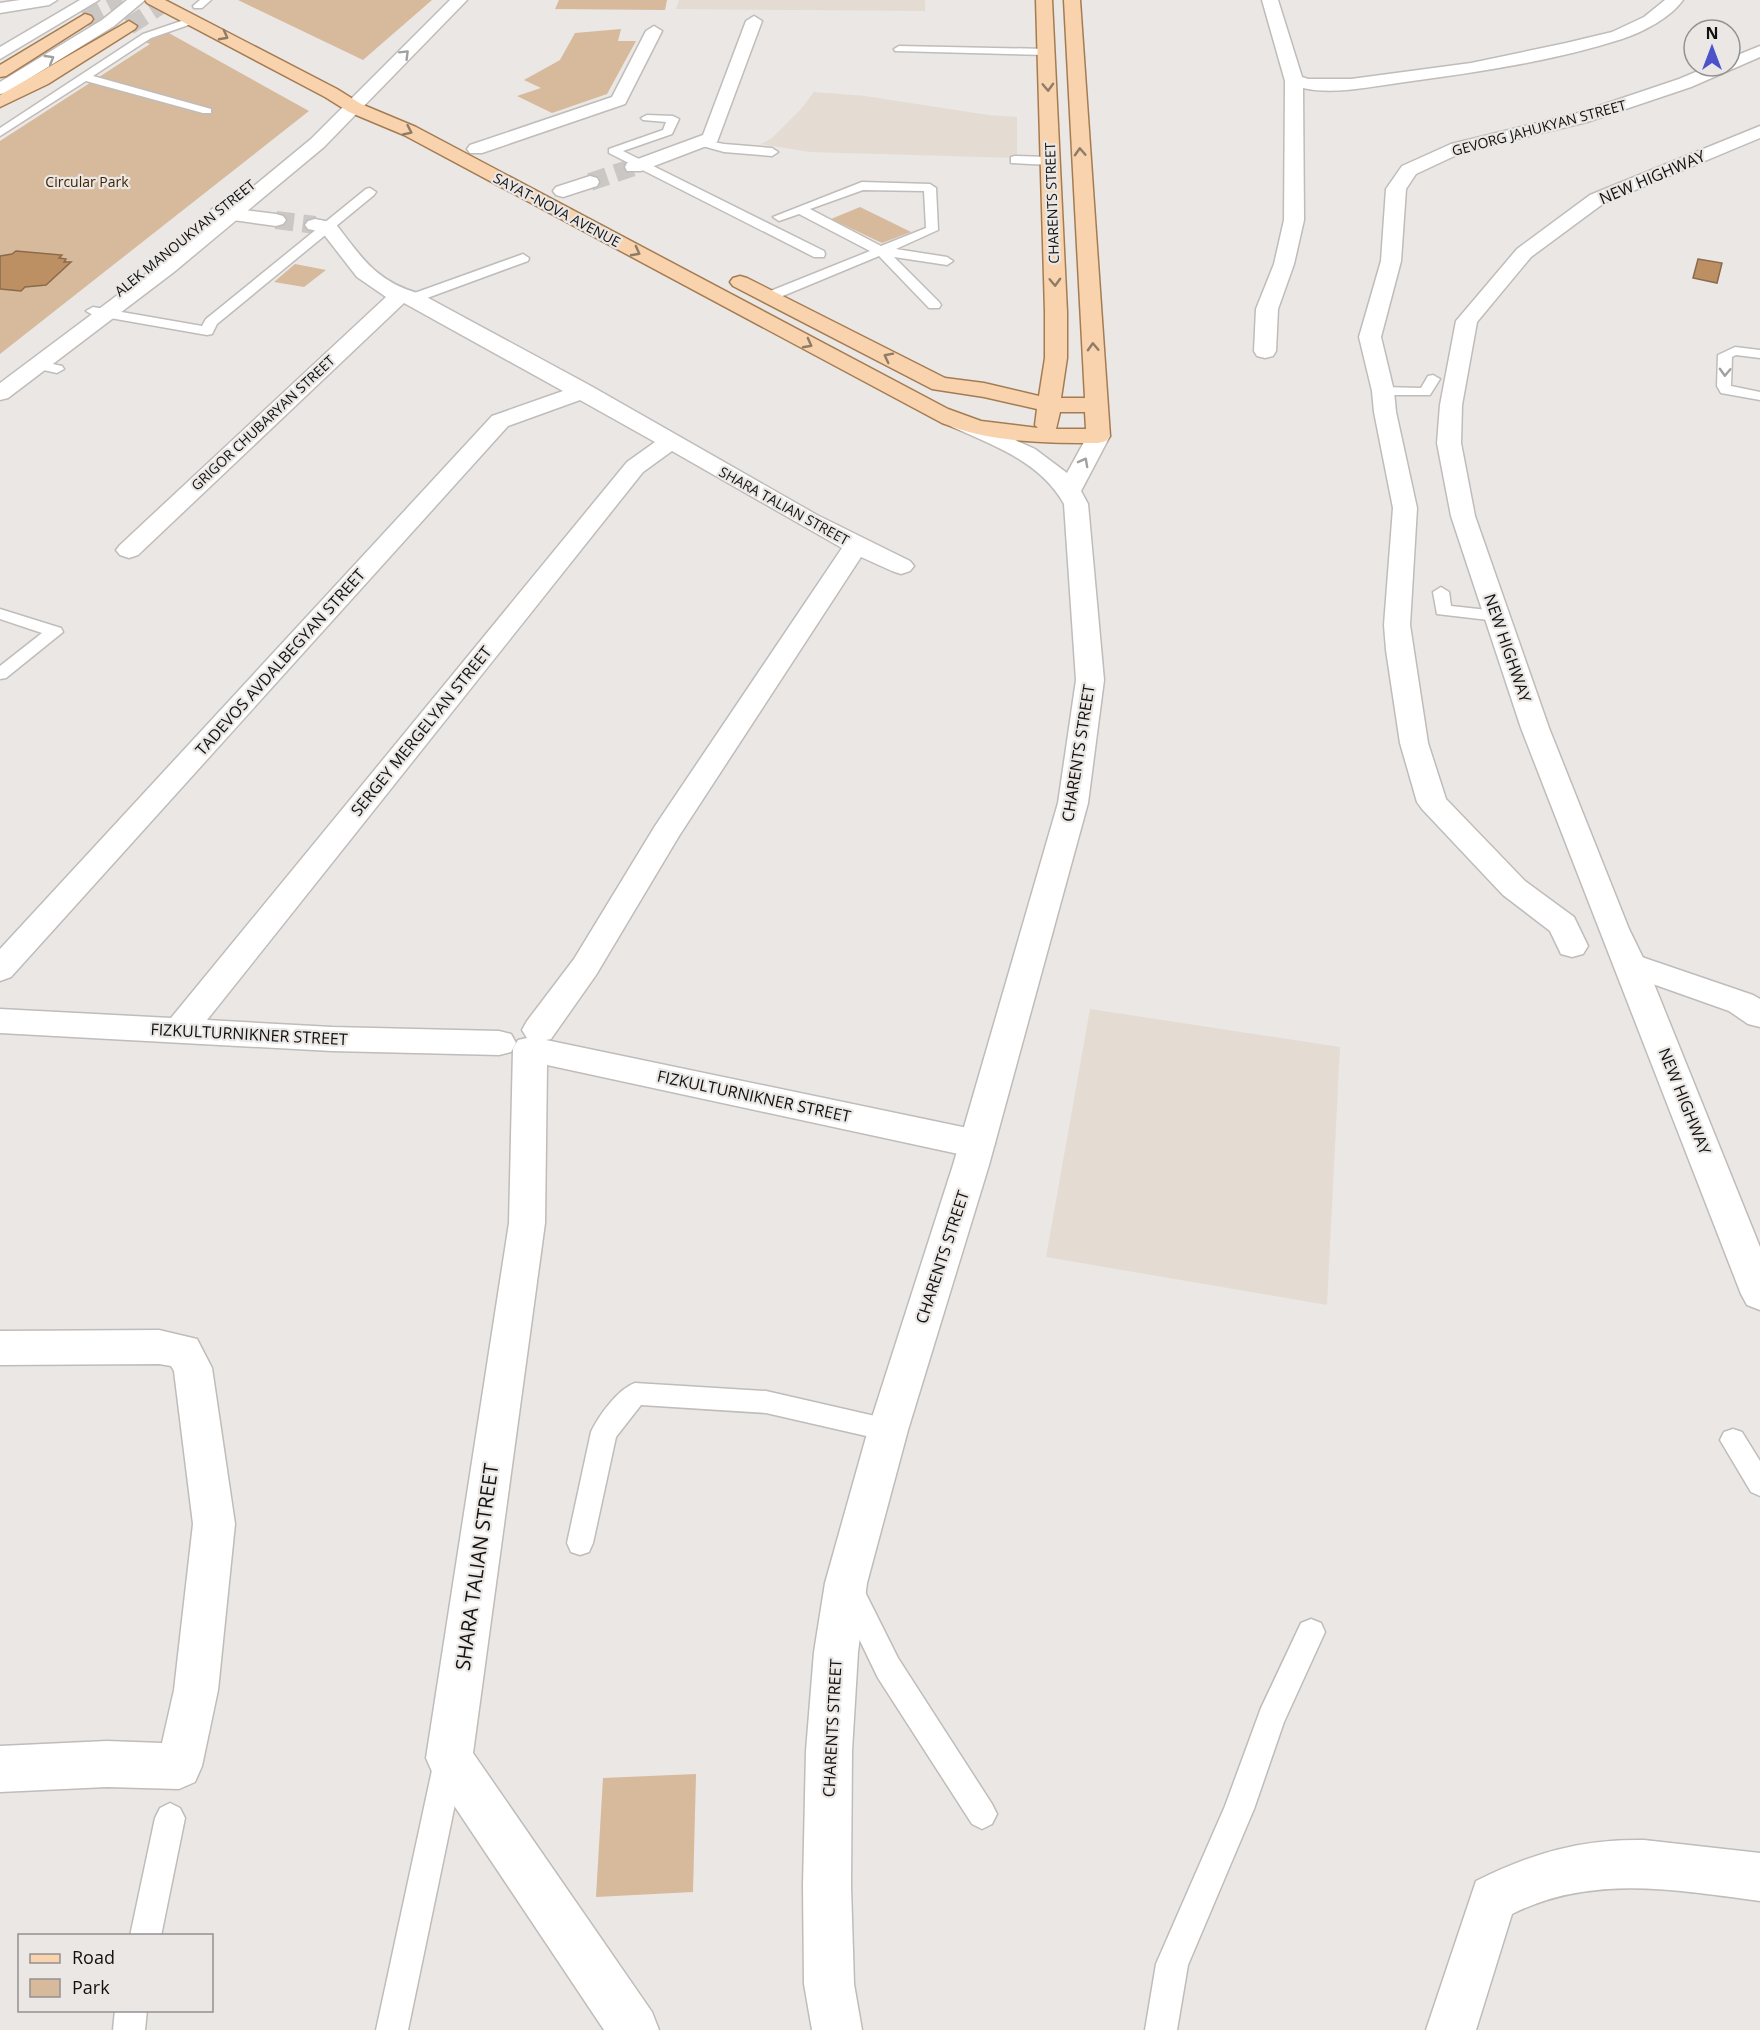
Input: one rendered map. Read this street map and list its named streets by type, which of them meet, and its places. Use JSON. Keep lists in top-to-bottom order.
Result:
{
  "streets": {
    "main road": ["CHARENTS STREET", "SAYAT-NOVA AVENUE"],
    "street": [
      "GEVORG JAHUKYAN STREET",
      "NEW HIGHWAY",
      "ALEK MANOUKYAN STREET",
      "GRIGOR CHUBARYAN STREET",
      "SHARA TALIAN STREET",
      "TADEVOS AVDALBEGYAN STREET",
      "SERGEY MERGELYAN STREET",
      "FIZKULTURNIKNER STREET"
    ]
  },
  "crossings": [
    ["CHARENTS STREET", "SAYAT-NOVA AVENUE"],
    ["CHARENTS STREET", "FIZKULTURNIKNER STREET"],
    ["SAYAT-NOVA AVENUE", "ALEK MANOUKYAN STREET"],
    ["GRIGOR CHUBARYAN STREET", "SHARA TALIAN STREET"],
    ["SHARA TALIAN STREET", "TADEVOS AVDALBEGYAN STREET"],
    ["SHARA TALIAN STREET", "SERGEY MERGELYAN STREET"],
    ["SHARA TALIAN STREET", "FIZKULTURNIKNER STREET"],
    ["SERGEY MERGELYAN STREET", "FIZKULTURNIKNER STREET"]
  ],
  "parks": ["Circular Park"],
  "legend": ["Road", "Park"],
  "north": "top"
}
